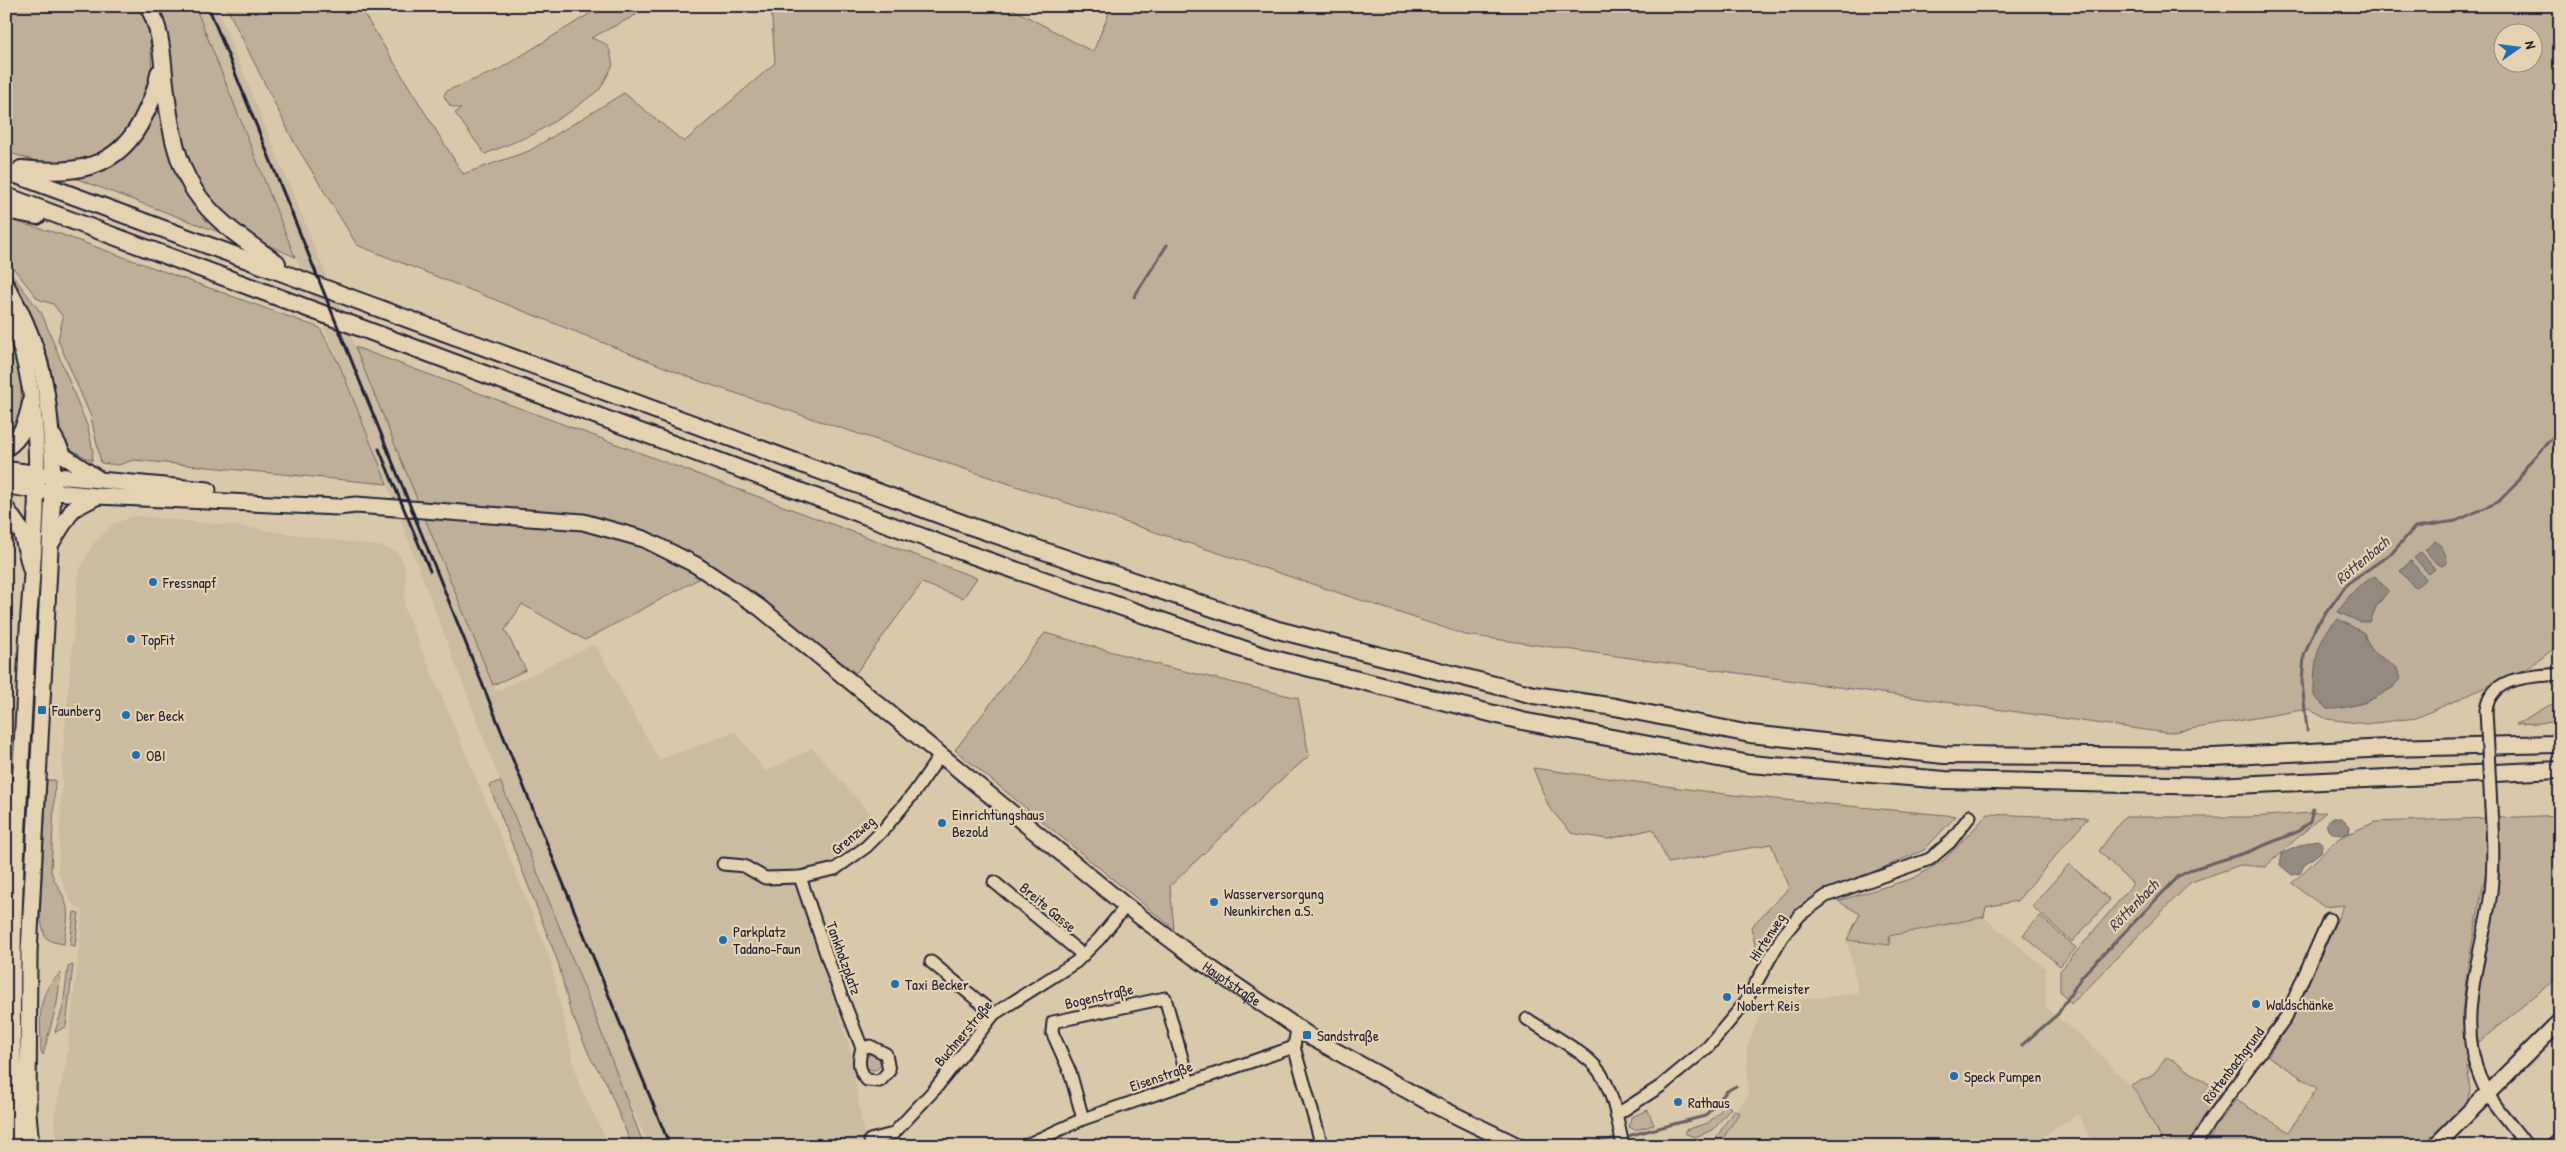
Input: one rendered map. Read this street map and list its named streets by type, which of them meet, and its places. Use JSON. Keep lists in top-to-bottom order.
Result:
{
  "streets": {
    "main road": ["Hauptstraße"],
    "street": [
      "Grenzweg",
      "Breite Gasse",
      "Hirtenweg",
      "Tankholzplatz",
      "Bogenstraße",
      "Buchnerstraße",
      "Röttenbachgrund",
      "Eisenstraße"
    ]
  },
  "crossings": [
    ["Grenzweg", "Tankholzplatz"],
    ["Grenzweg", "Hauptstraße"],
    ["Breite Gasse", "Buchnerstraße"],
    ["Hauptstraße", "Buchnerstraße"],
    ["Bogenstraße", "Eisenstraße"]
  ],
  "water": ["Röttenbach"],
  "places": {
    "other": [
      "Fressnapf",
      "TopFit",
      "Der Beck",
      "OBI",
      "Einrichtungshaus Bezold",
      "Wasserversorgung Neunkirchen a.S.",
      "Parkplatz Tadano-Faun",
      "Taxi Becker",
      "Malermeister Nobert Reis",
      "Waldschänke",
      "Speck Pumpen",
      "Rathaus"
    ],
    "transit": ["Faunberg", "Sandstraße"]
  },
  "north": "right"
}
